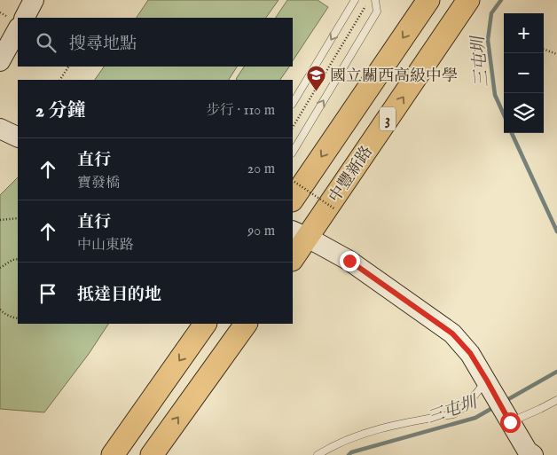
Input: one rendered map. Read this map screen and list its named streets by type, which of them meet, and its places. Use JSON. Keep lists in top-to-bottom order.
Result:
{
  "streets": {
    "main road": ["3", "中豐新路"]
  },
  "water": ["三屯圳"],
  "places": {
    "school or university": ["國立關西高級中學"]
  },
  "page": {
    "map_buttons": ["+", "−"],
    "search": "搜尋地點",
    "heading": ["2 分鐘", "步行 · 110 m"],
    "list": [
      ["直行", "寶發橋", "20 m"],
      ["直行", "中山東路", "90 m"],
      "抵達目的地"
    ]
  }
}
